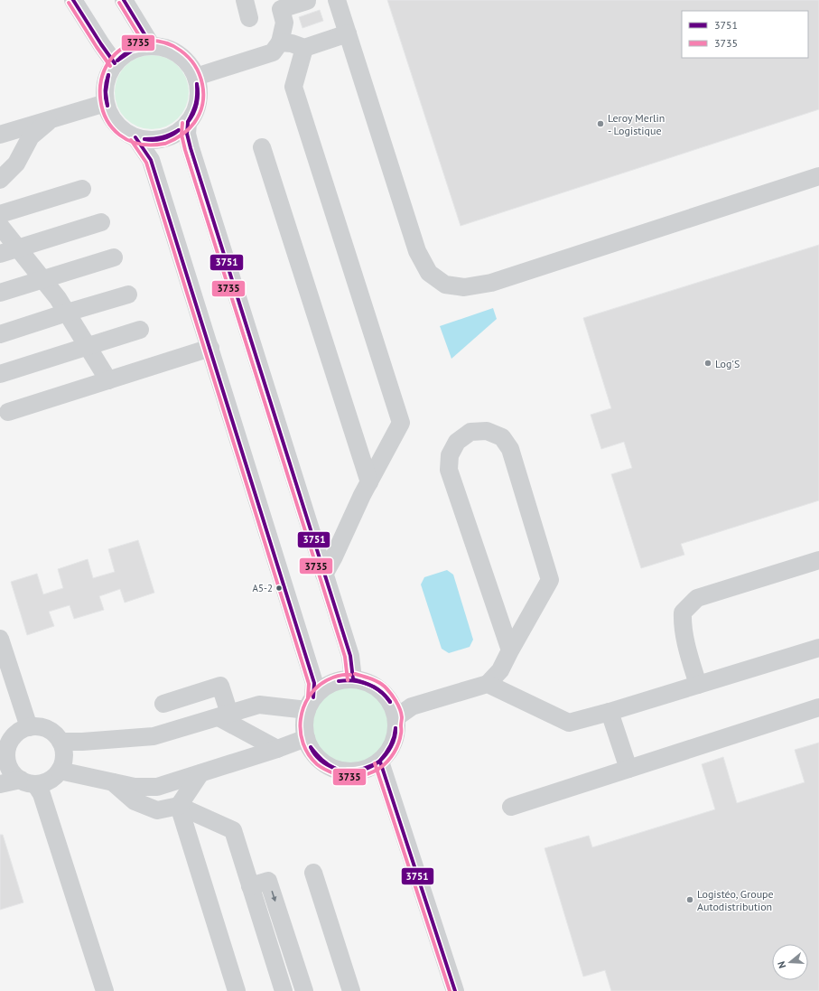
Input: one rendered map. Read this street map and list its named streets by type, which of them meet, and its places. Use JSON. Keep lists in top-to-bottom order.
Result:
{
  "places": [
    "Leroy Merlin - Logistique",
    "Log'S",
    "A5-2",
    "Logistéo, Groupe Autodistribution"
  ],
  "lines": ["transit line 3751", "transit line 3735"],
  "legend": ["3751", "3735"],
  "north": "left"
}
